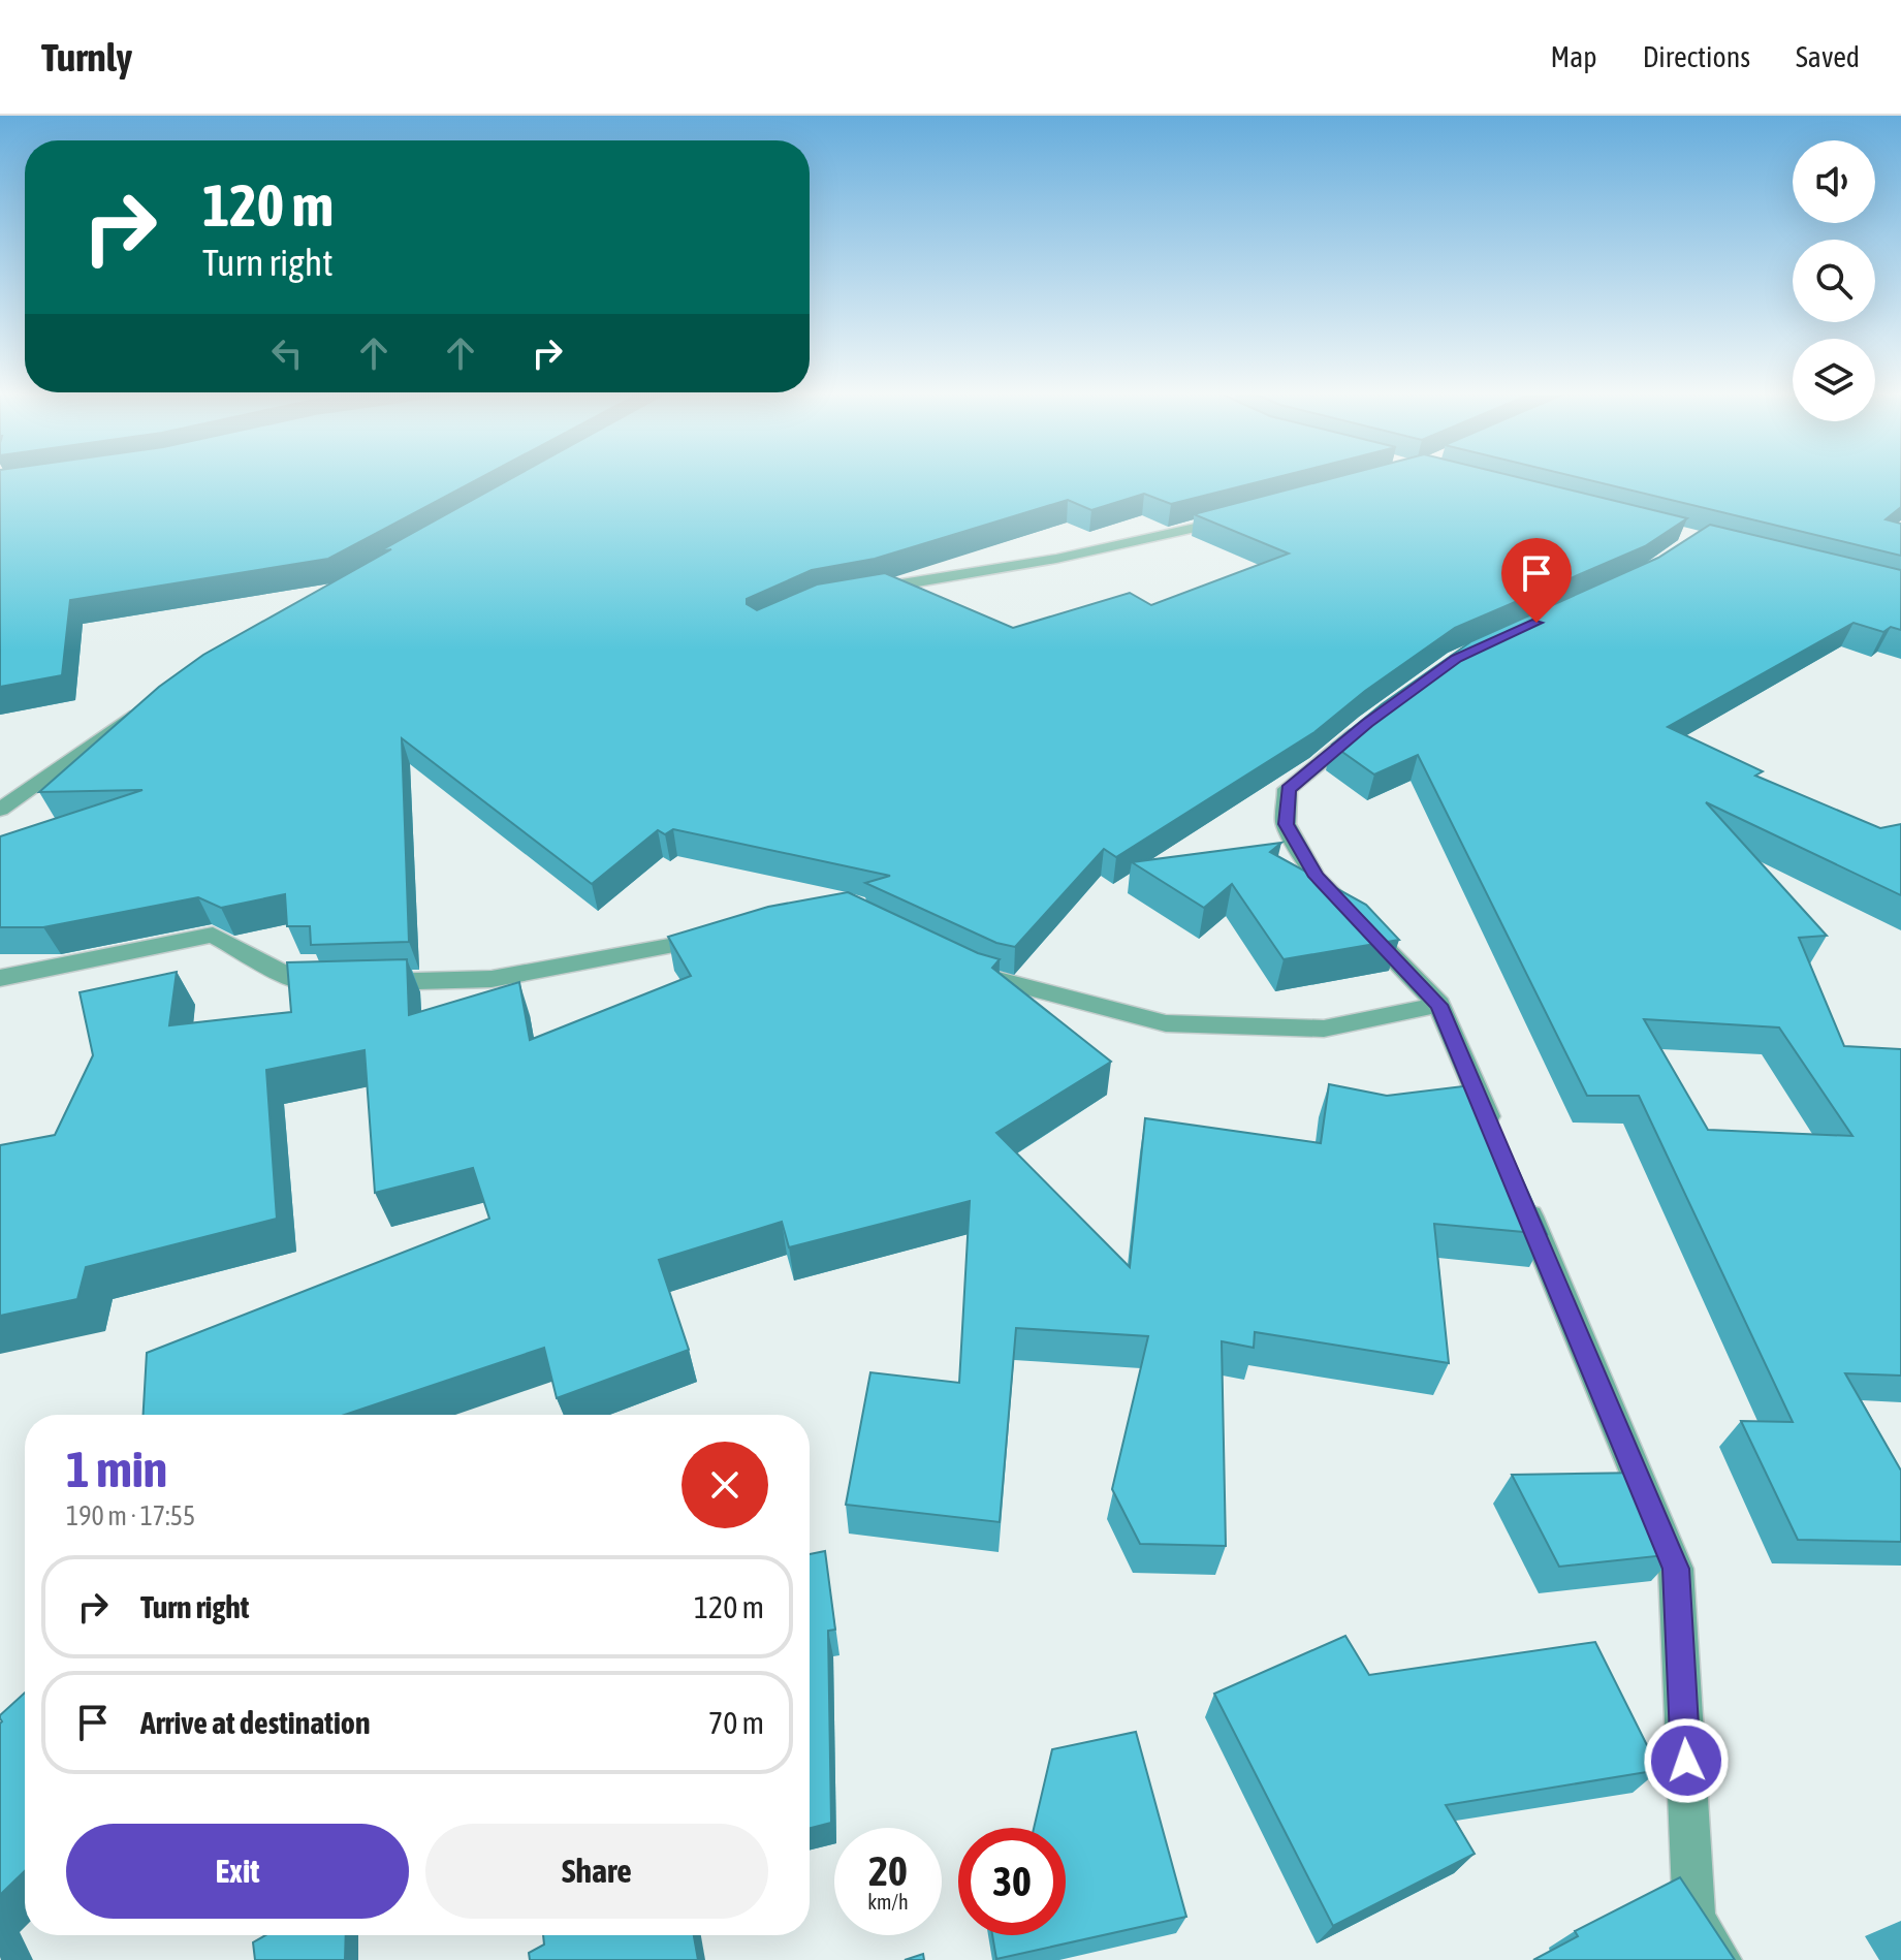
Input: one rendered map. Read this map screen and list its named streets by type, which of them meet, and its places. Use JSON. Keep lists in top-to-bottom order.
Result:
{
  "page": {
    "header": "Turnly",
    "nav": ["Map", "Directions", "Saved"],
    "turn": ["120 m", "Turn right"],
    "heading": ["1 min", "190 m · 17:55"],
    "list": [
      {
        "name": "Turn right",
        "value": "120 m"
      },
      {
        "name": "Arrive at destination",
        "value": "70 m"
      }
    ],
    "buttons": ["Exit", "Share"],
    "speed": "20 km/h",
    "limit": "30"
  }
}
